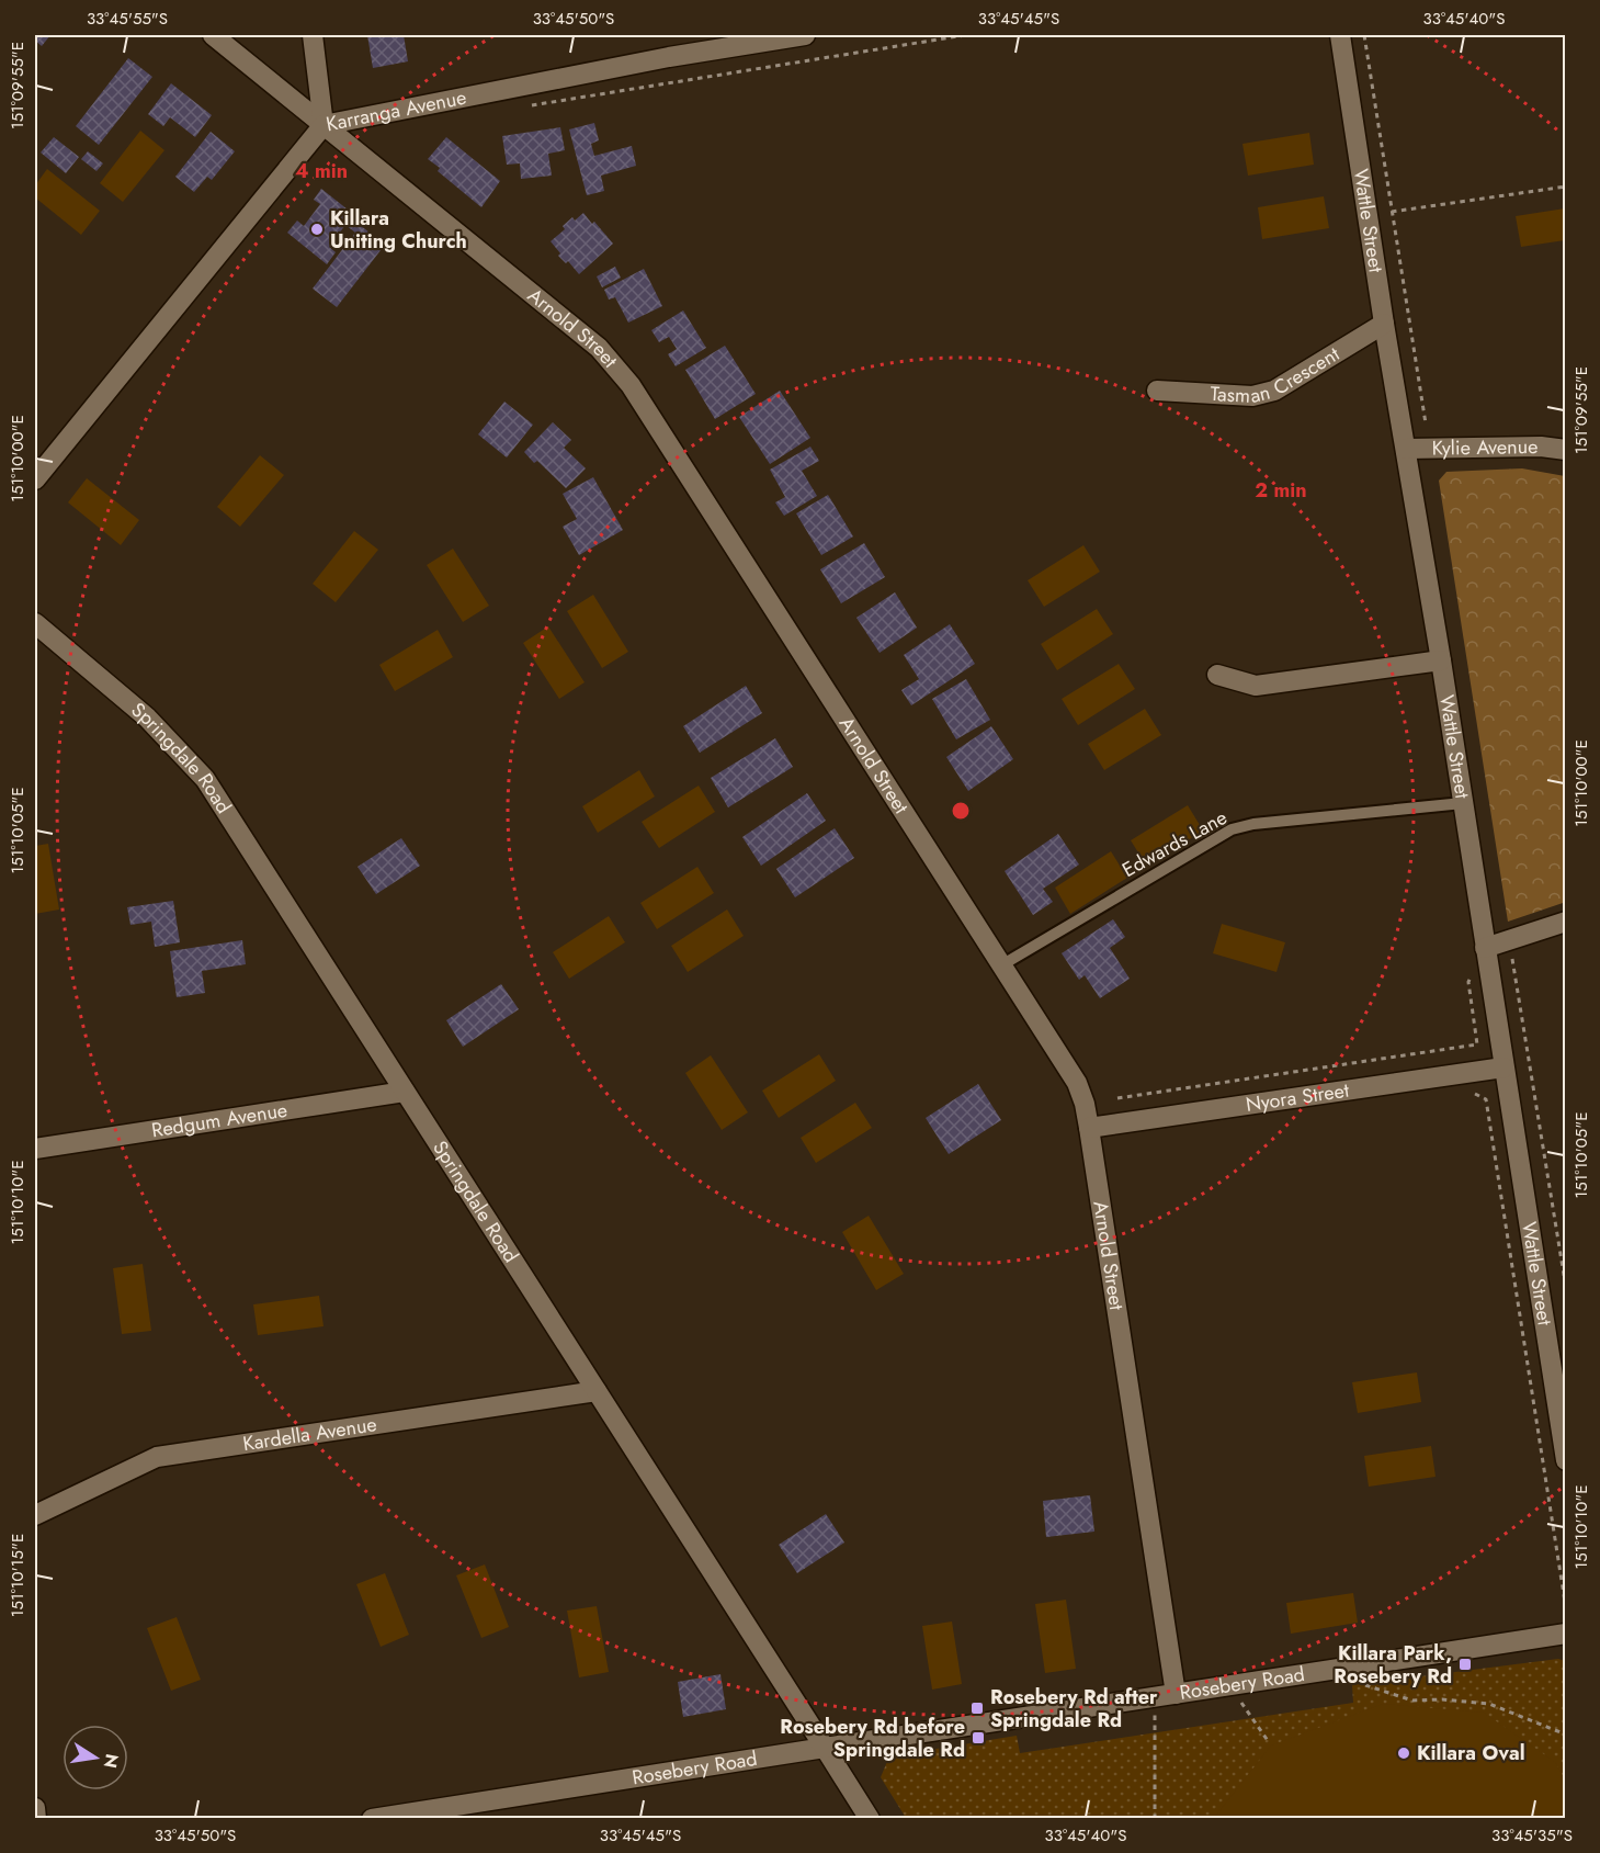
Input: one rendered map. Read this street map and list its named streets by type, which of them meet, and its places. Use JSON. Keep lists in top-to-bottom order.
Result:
{
  "streets": {
    "street": [
      "Karranga Avenue",
      "Wattle Street",
      "Arnold Street",
      "Tasman Crescent",
      "Kylie Avenue",
      "Springdale Road",
      "Nyora Street",
      "Redgum Avenue",
      "Kardella Avenue",
      "Rosebery Road"
    ],
    "lane": ["Edwards Lane"]
  },
  "crossings": [
    ["Karranga Avenue", "Arnold Street"],
    ["Wattle Street", "Tasman Crescent"],
    ["Wattle Street", "Kylie Avenue"],
    ["Wattle Street", "Edwards Lane"],
    ["Wattle Street", "Nyora Street"],
    ["Arnold Street", "Edwards Lane"],
    ["Arnold Street", "Nyora Street"],
    ["Arnold Street", "Rosebery Road"],
    ["Springdale Road", "Redgum Avenue"],
    ["Springdale Road", "Kardella Avenue"],
    ["Springdale Road", "Rosebery Road"]
  ],
  "places": {
    "other": ["Killara Uniting Church", "Killara Oval"],
    "transit": ["Killara Park, Rosebery Rd", "Rosebery Rd after Springdale Rd", "Rosebery Rd before Springdale Rd"]
  },
  "north": "right",
  "coordinates": [
    "33°45'55\"S",
    "33°45'50\"S",
    "33°45'45\"S",
    "33°45'40\"S",
    "151°09'55\"E",
    "151°10'00\"E",
    "151°10'05\"E",
    "151°10'10\"E",
    "151°10'15\"E",
    "33°45'35\"S"
  ],
  "rings": ["4 min", "2 min"]
}
